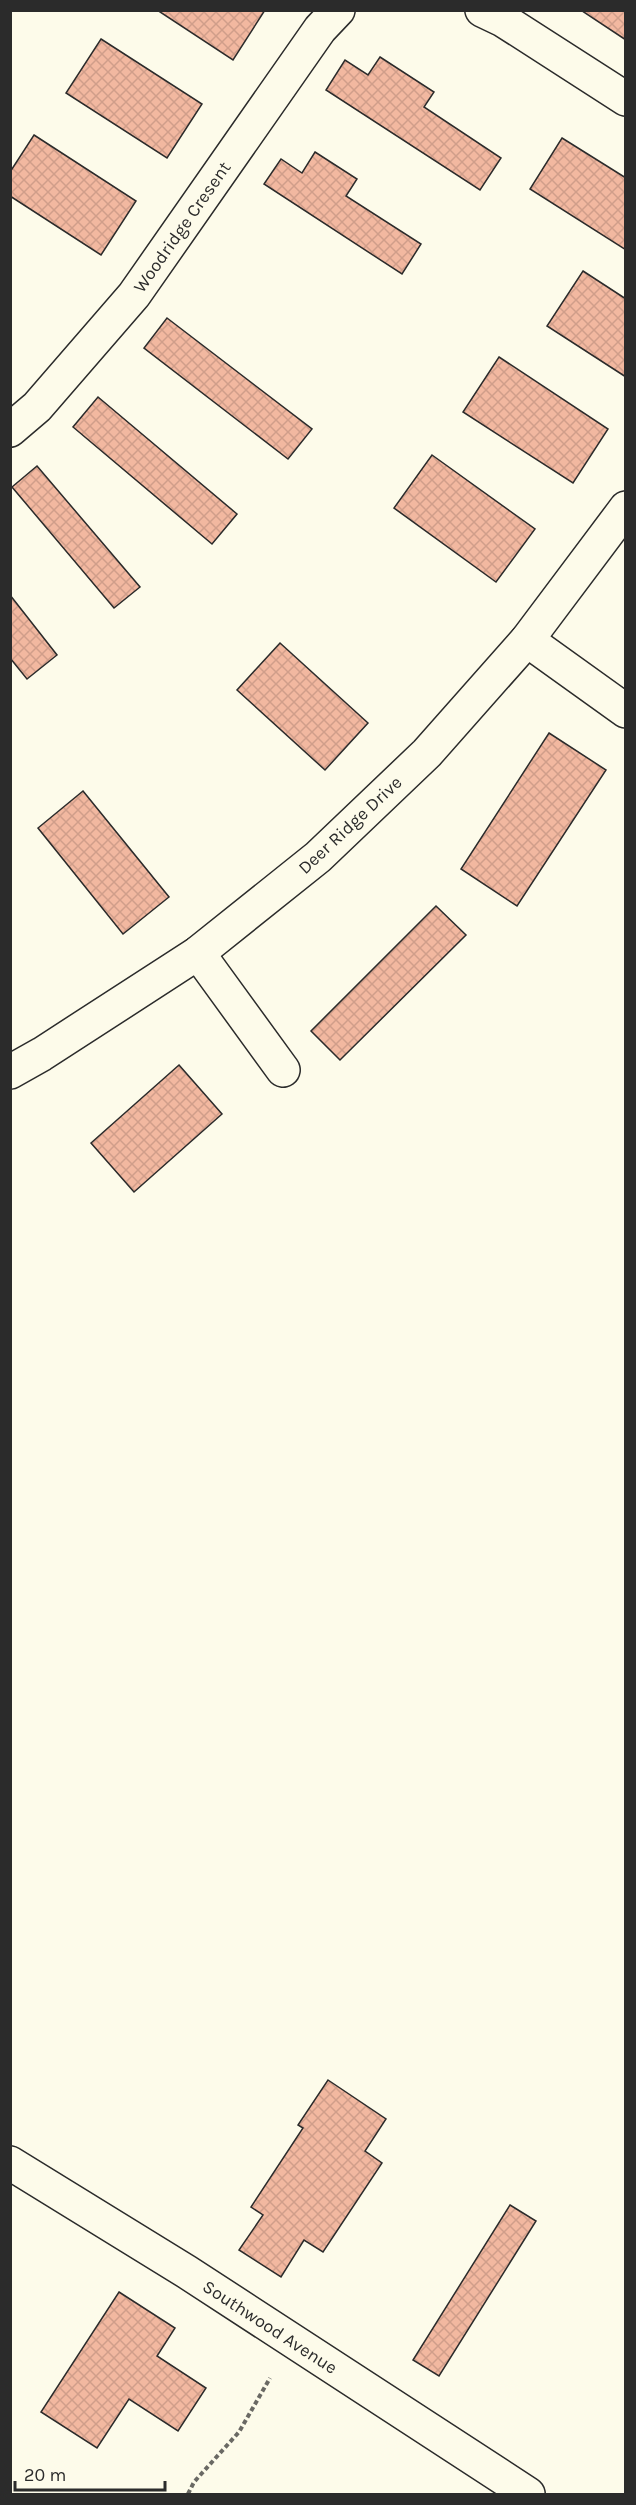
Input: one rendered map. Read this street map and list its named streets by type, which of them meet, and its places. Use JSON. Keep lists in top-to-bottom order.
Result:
{
  "streets": {
    "street": ["Woodridge Cresent", "Deer Ridge Drive", "Southwood Avenue"]
  },
  "scale_bar": "20 m"
}
